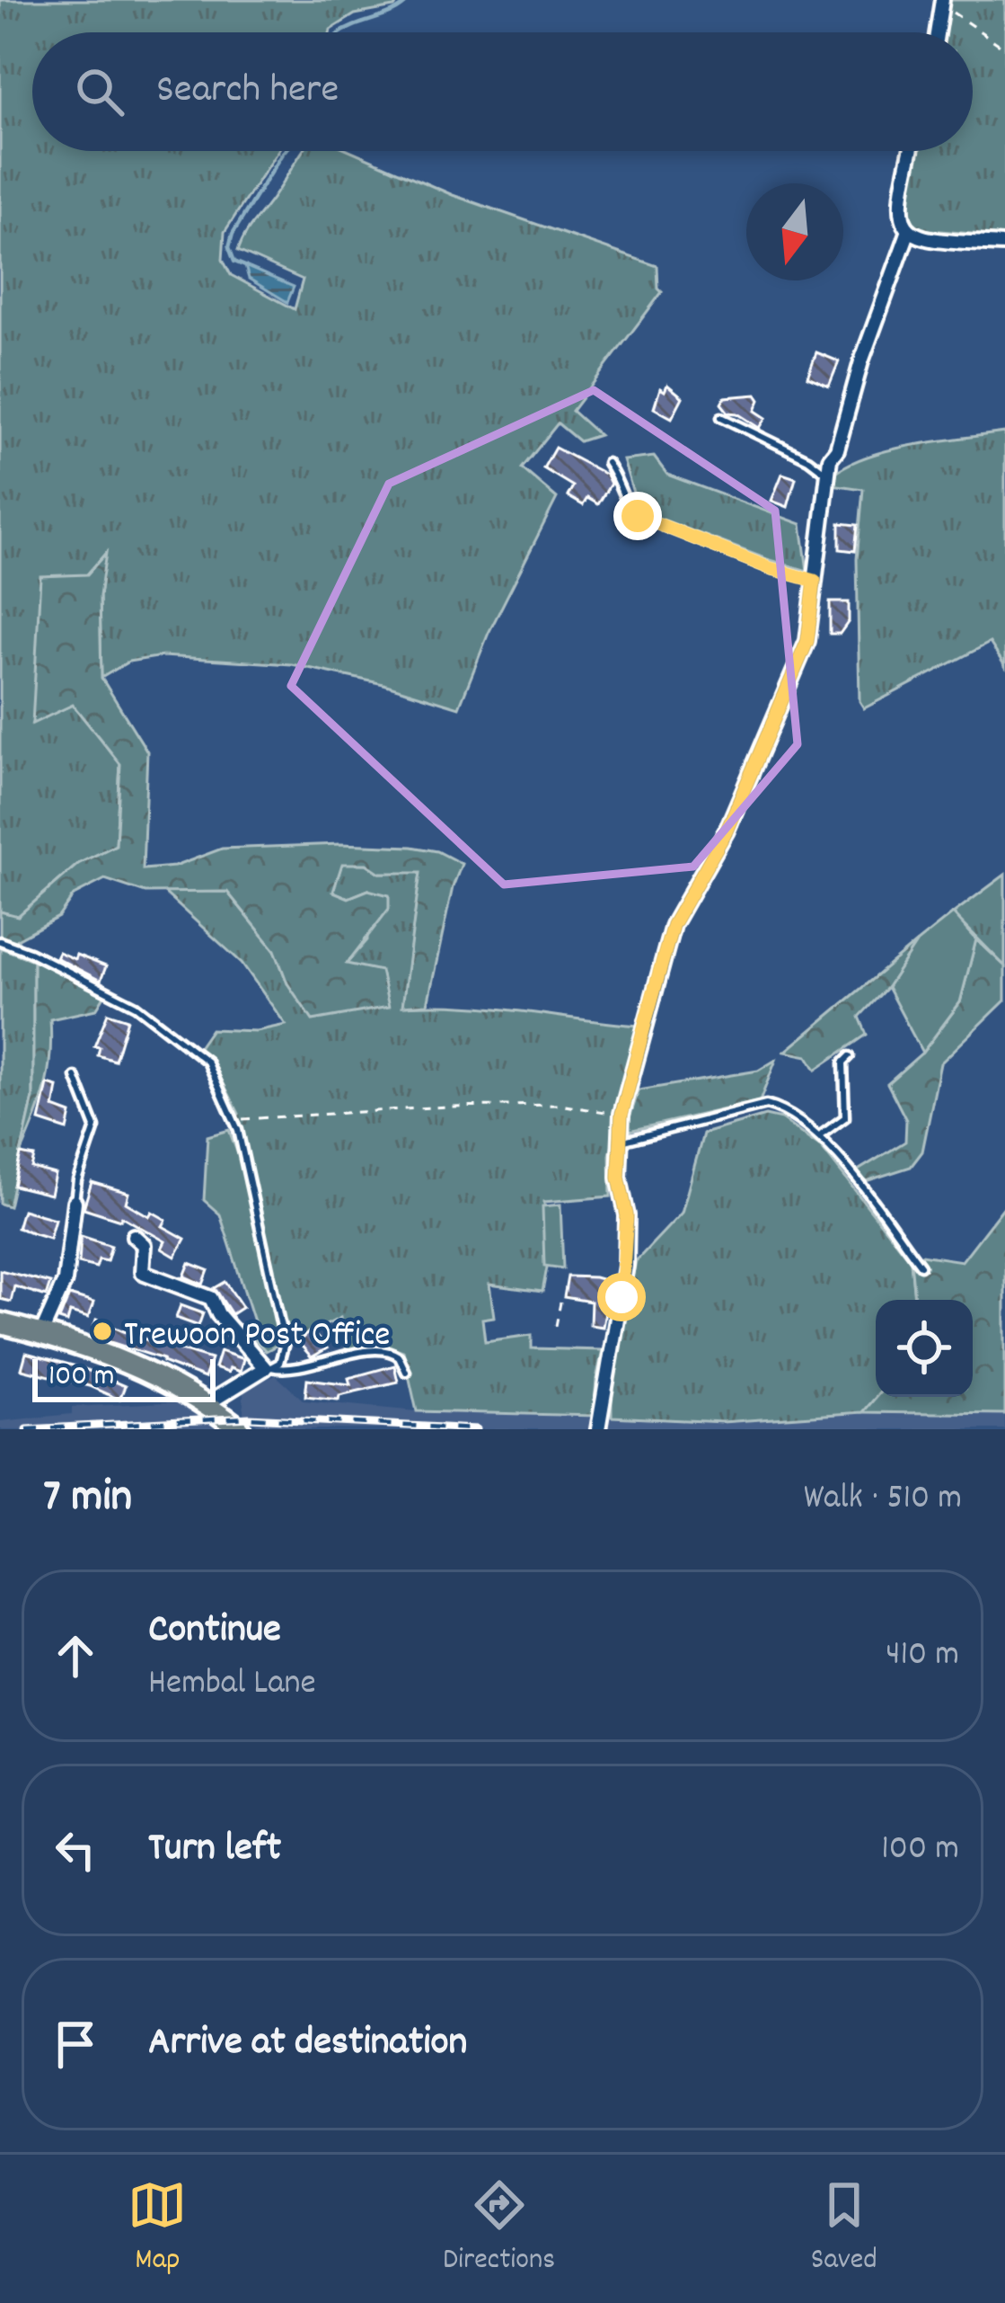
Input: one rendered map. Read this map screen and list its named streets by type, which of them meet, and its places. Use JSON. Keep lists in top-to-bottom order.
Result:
{
  "places": ["Trewoon Post Office"],
  "scale_bar": "100 m",
  "north": "bottom",
  "page": {
    "search": "Search here",
    "scale": "100 m",
    "heading": ["7 min", "Walk · 510 m"],
    "list": [
      ["Continue", "Hembal Lane", "410 m"],
      ["Turn left", "100 m"],
      "Arrive at destination"
    ],
    "nav": ["Map", "Directions", "Saved"]
  }
}
